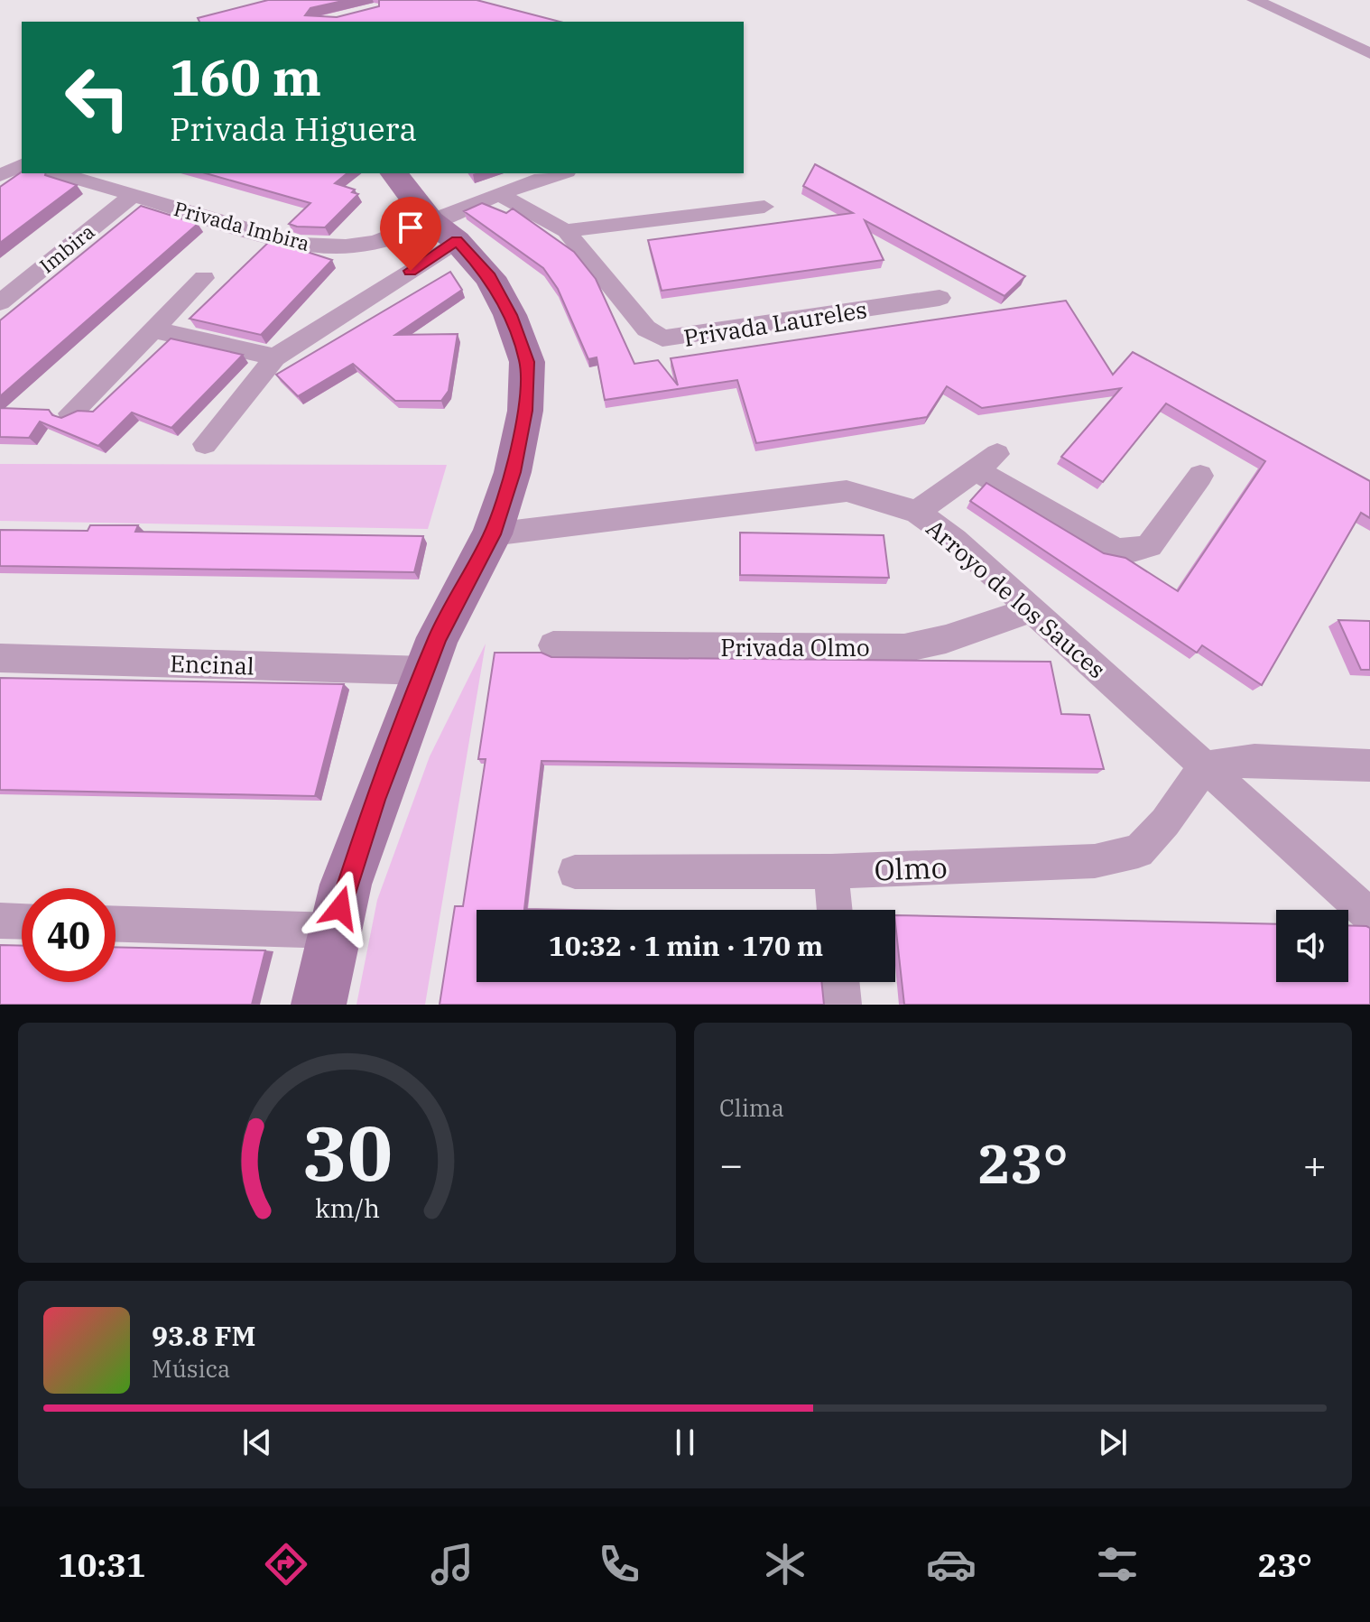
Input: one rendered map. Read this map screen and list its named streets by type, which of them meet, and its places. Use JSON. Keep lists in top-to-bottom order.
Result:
{
  "streets": {
    "street": [
      "Privada Imbira",
      "Imbira",
      "Privada Laureles",
      "Arroyo de los Sauces",
      "Privada Olmo",
      "Encinal",
      "Olmo"
    ]
  },
  "crossings": [
    ["Privada Imbira", "Imbira"],
    ["Arroyo de los Sauces", "Privada Olmo"],
    ["Arroyo de los Sauces", "Olmo"]
  ],
  "page": {
    "turn": ["160 m", "Privada Higuera"],
    "limit": "40",
    "trip": "10:32 · 1 min · 170 m",
    "tile": "Clima",
    "heat": ["−", "23°", "+"],
    "song": ["93.8 FM", "Música"],
    "tabs": ["10:31", "23°"],
    "gauge": ["30", "km/h"]
  }
}
